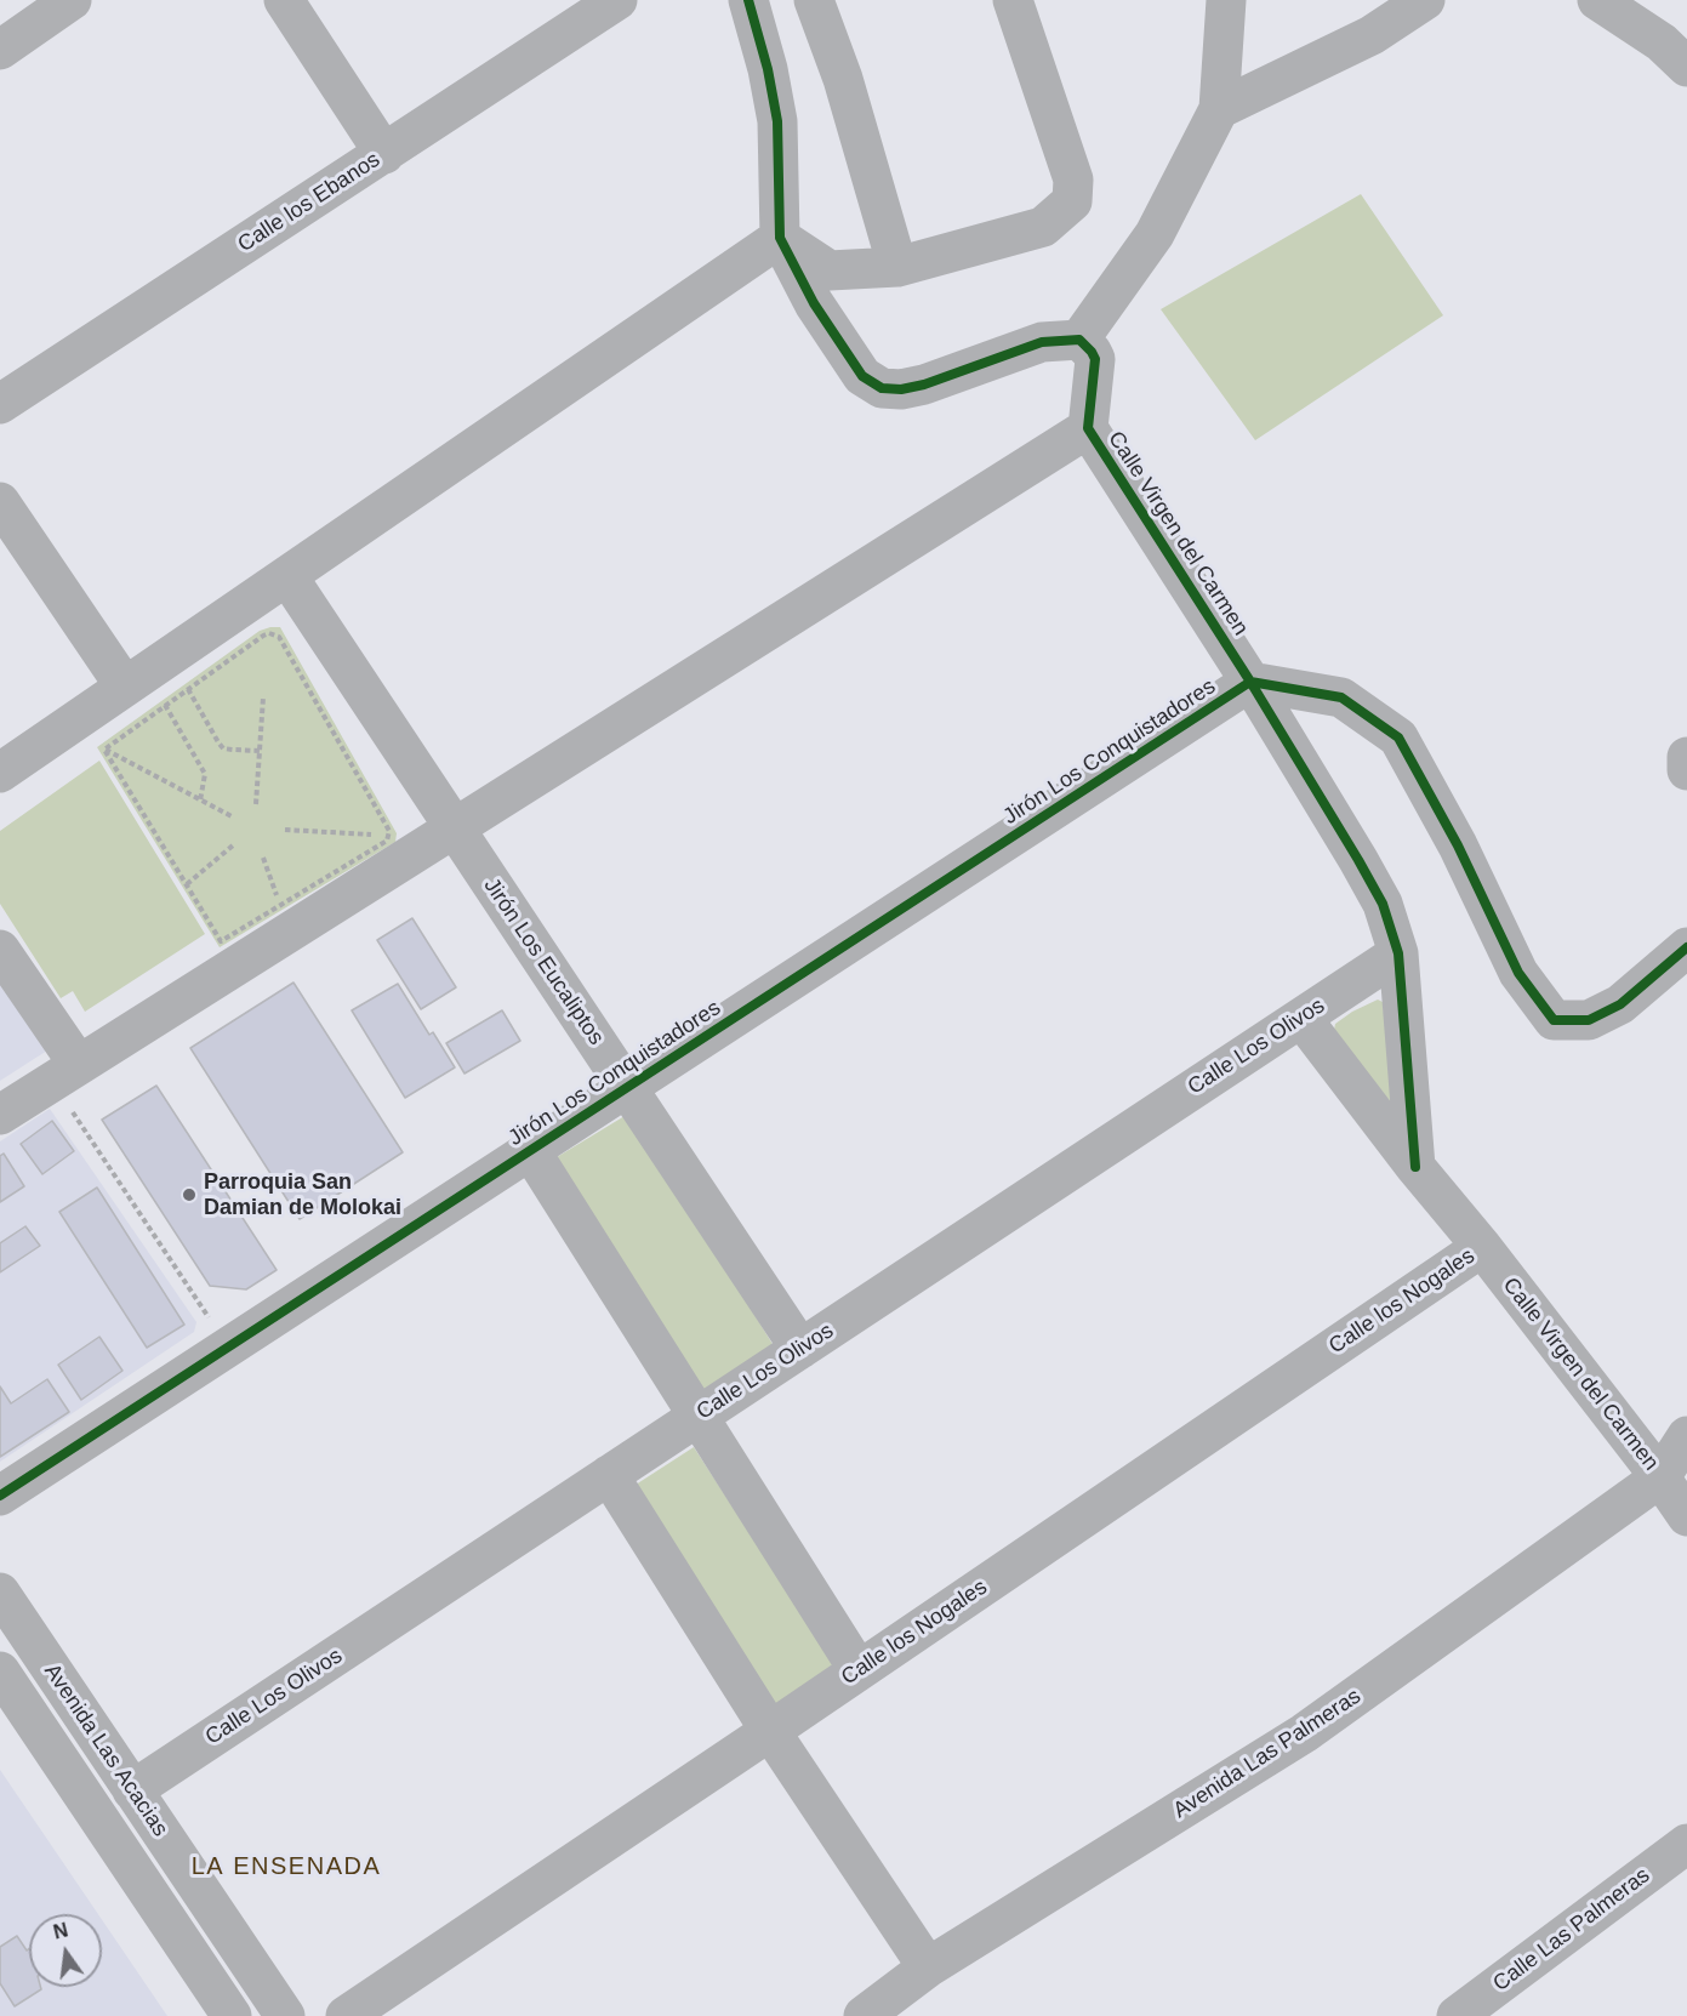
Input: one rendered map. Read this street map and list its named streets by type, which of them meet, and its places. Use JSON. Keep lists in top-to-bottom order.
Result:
{
  "streets": {
    "street": [
      "Calle los Ebanos",
      "Calle Virgen del Carmen",
      "Jirón Los Conquistadores",
      "Jirón Los Eucaliptos",
      "Calle Los Olivos",
      "Calle los Nogales",
      "Avenida Las Acacias",
      "Avenida Las Palmeras",
      "Calle Las Palmeras"
    ]
  },
  "crossings": [
    ["Calle Virgen del Carmen", "Jirón Los Conquistadores"],
    ["Calle Virgen del Carmen", "Calle Los Olivos"],
    ["Calle Virgen del Carmen", "Calle los Nogales"],
    ["Calle Virgen del Carmen", "Avenida Las Palmeras"],
    ["Jirón Los Conquistadores", "Jirón Los Eucaliptos"],
    ["Jirón Los Eucaliptos", "Calle Los Olivos"],
    ["Calle Los Olivos", "Avenida Las Acacias"]
  ],
  "districts": ["LA ENSENADA"],
  "places": ["Parroquia San Damian de Molokai"],
  "north": "top"
}
